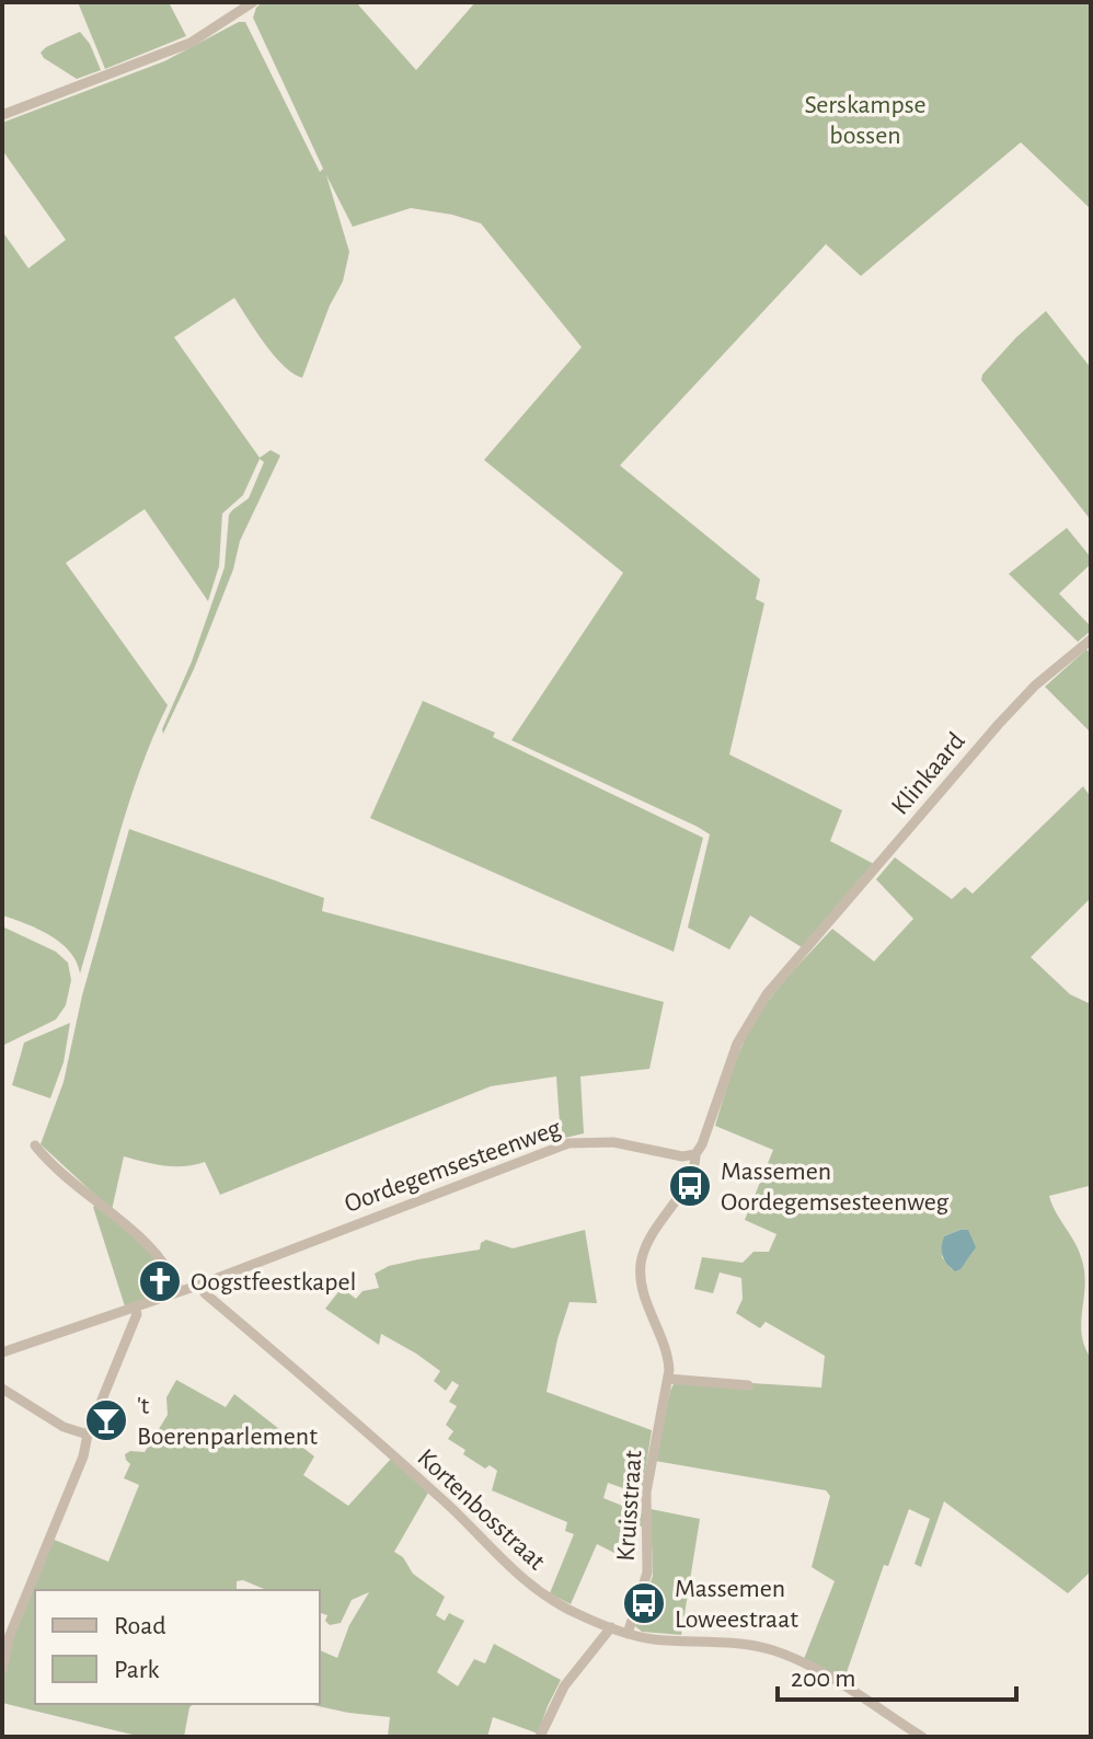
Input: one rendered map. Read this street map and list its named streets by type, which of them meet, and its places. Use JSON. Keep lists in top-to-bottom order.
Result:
{
  "streets": {
    "street": [
      "Klinkaard",
      "Oordegemsesteenweg",
      "Kruisstraat",
      "Kortenbosstraat"
    ]
  },
  "crossings": [
    ["Klinkaard", "Oordegemsesteenweg"],
    ["Klinkaard", "Kruisstraat"],
    ["Oordegemsesteenweg", "Kruisstraat"],
    ["Oordegemsesteenweg", "Kortenbosstraat"],
    ["Kruisstraat", "Kortenbosstraat"]
  ],
  "parks": ["Serskampse bossen"],
  "places": {
    "bus stop": ["Massemen Oordegemsesteenweg", "Massemen Loweestraat"],
    "church": ["Oogstfeestkapel"],
    "bar": ["'t Boerenparlement"]
  },
  "legend": ["Road", "Park"],
  "scale_bar": "200 m"
}
